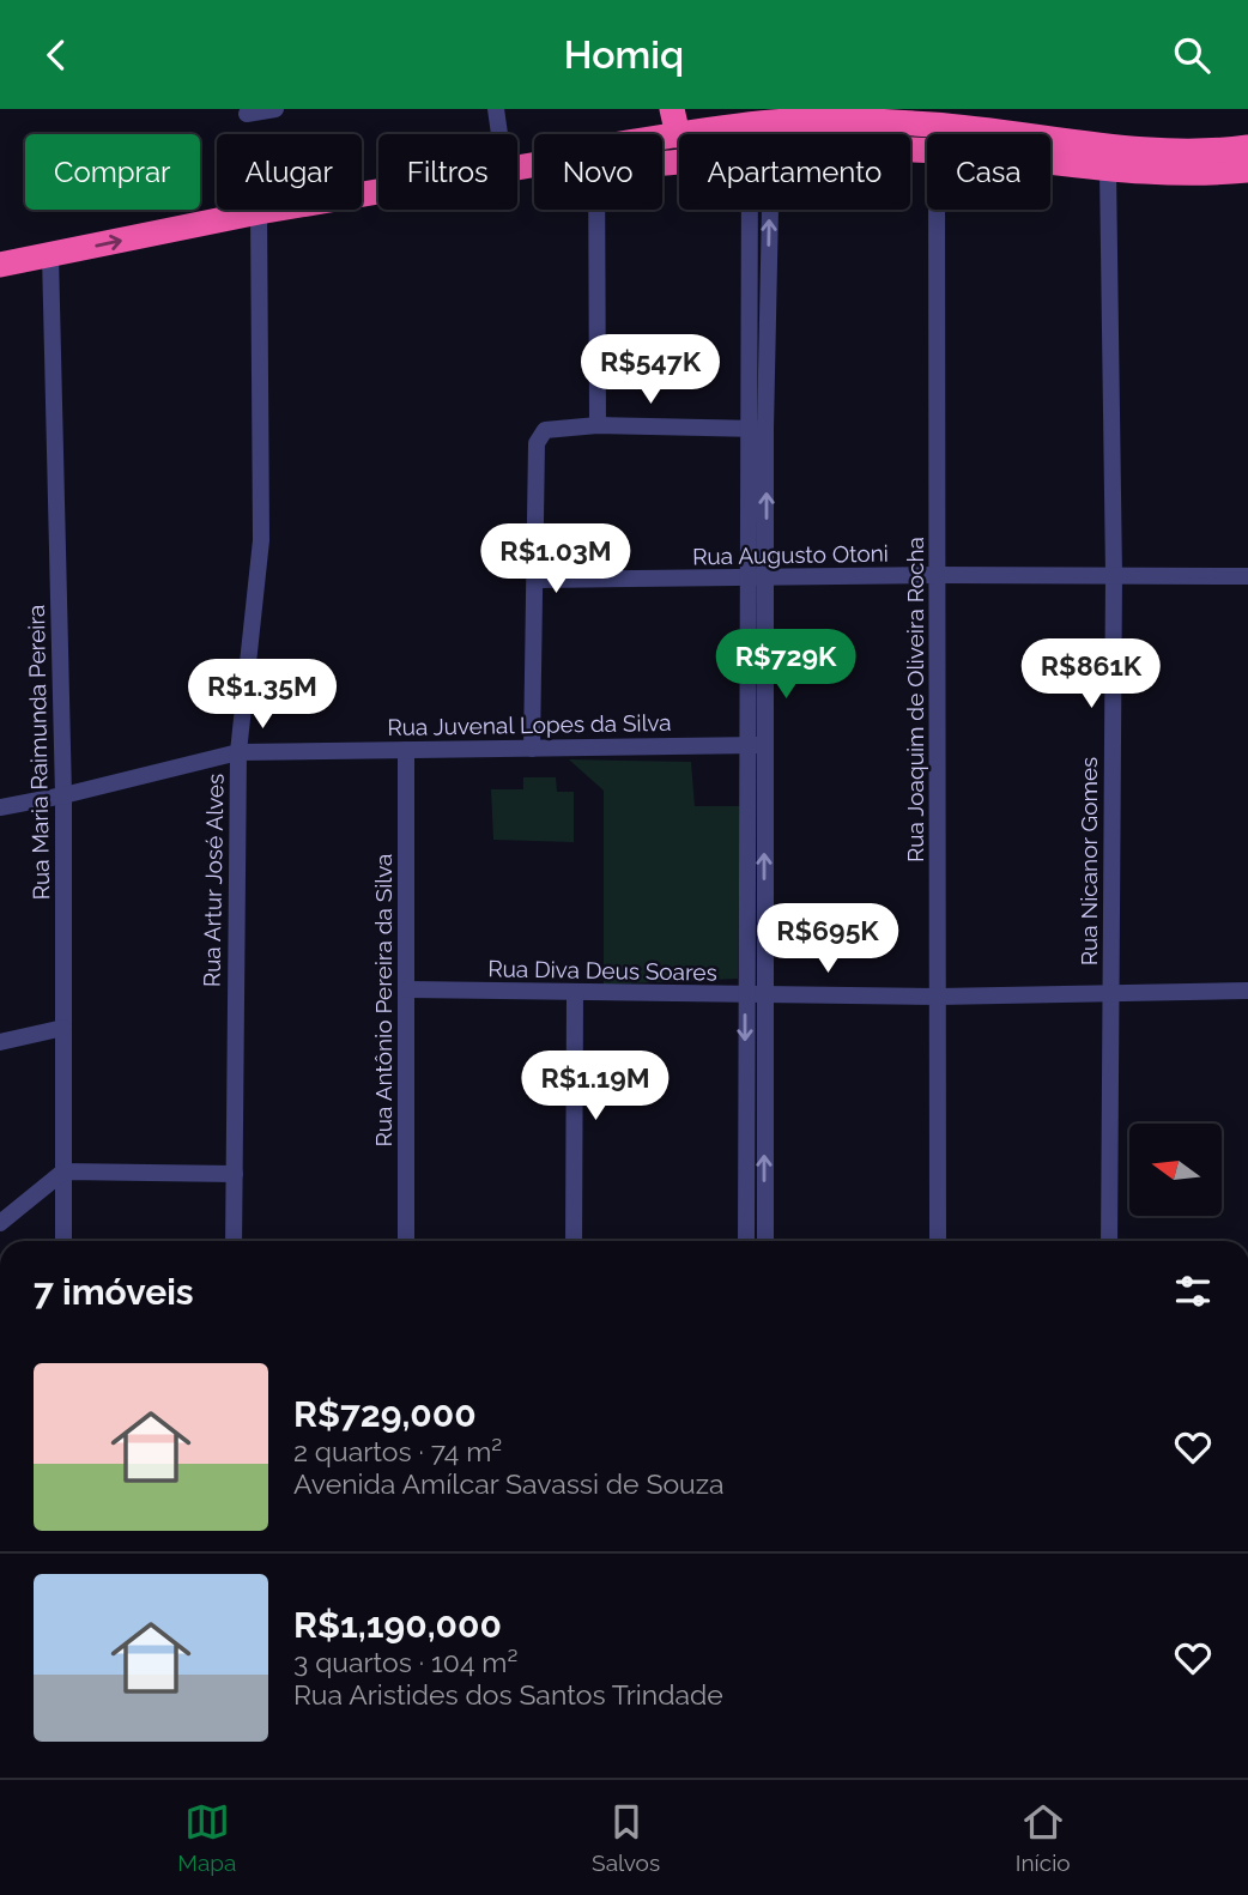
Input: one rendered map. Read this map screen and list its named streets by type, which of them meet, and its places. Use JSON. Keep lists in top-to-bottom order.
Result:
{
  "streets": {
    "street": [
      "Rua Augusto Otoni",
      "Rua Joaquim de Oliveira Rocha",
      "Rua Juvenal Lopes da Silva",
      "Rua Maria Raimunda Pereira",
      "Rua Nicanor Gomes",
      "Rua Artur José Alves",
      "Rua Diva Deus Soares",
      "Rua Antônio Pereira da Silva"
    ]
  },
  "crossings": [
    ["Rua Augusto Otoni", "Rua Joaquim de Oliveira Rocha"],
    ["Rua Augusto Otoni", "Rua Nicanor Gomes"],
    ["Rua Joaquim de Oliveira Rocha", "Rua Diva Deus Soares"],
    ["Rua Juvenal Lopes da Silva", "Rua Maria Raimunda Pereira"],
    ["Rua Juvenal Lopes da Silva", "Rua Artur José Alves"],
    ["Rua Juvenal Lopes da Silva", "Rua Antônio Pereira da Silva"],
    ["Rua Nicanor Gomes", "Rua Diva Deus Soares"],
    ["Rua Diva Deus Soares", "Rua Antônio Pereira da Silva"]
  ],
  "north": "left",
  "page": {
    "header": "Homiq",
    "chip": [
      "Comprar",
      "Alugar",
      "Filtros",
      "Novo",
      "Apartamento",
      "Casa"
    ],
    "price": [
      "R$547K",
      "R$1.03M",
      "R$729K",
      "R$861K",
      "R$1.35M",
      "R$695K",
      "R$1.19M"
    ],
    "heading": "7 imóveis",
    "list": [
      {
        "name": "R$729,000",
        "note": "2 quartos · 74 m² · Avenida Amílcar Savassi de Souza"
      },
      {
        "name": "R$1,190,000",
        "note": "3 quartos · 104 m² · Rua Aristides dos Santos Trindade"
      }
    ],
    "tabs": ["Mapa", "Salvos", "Início"]
  }
}
